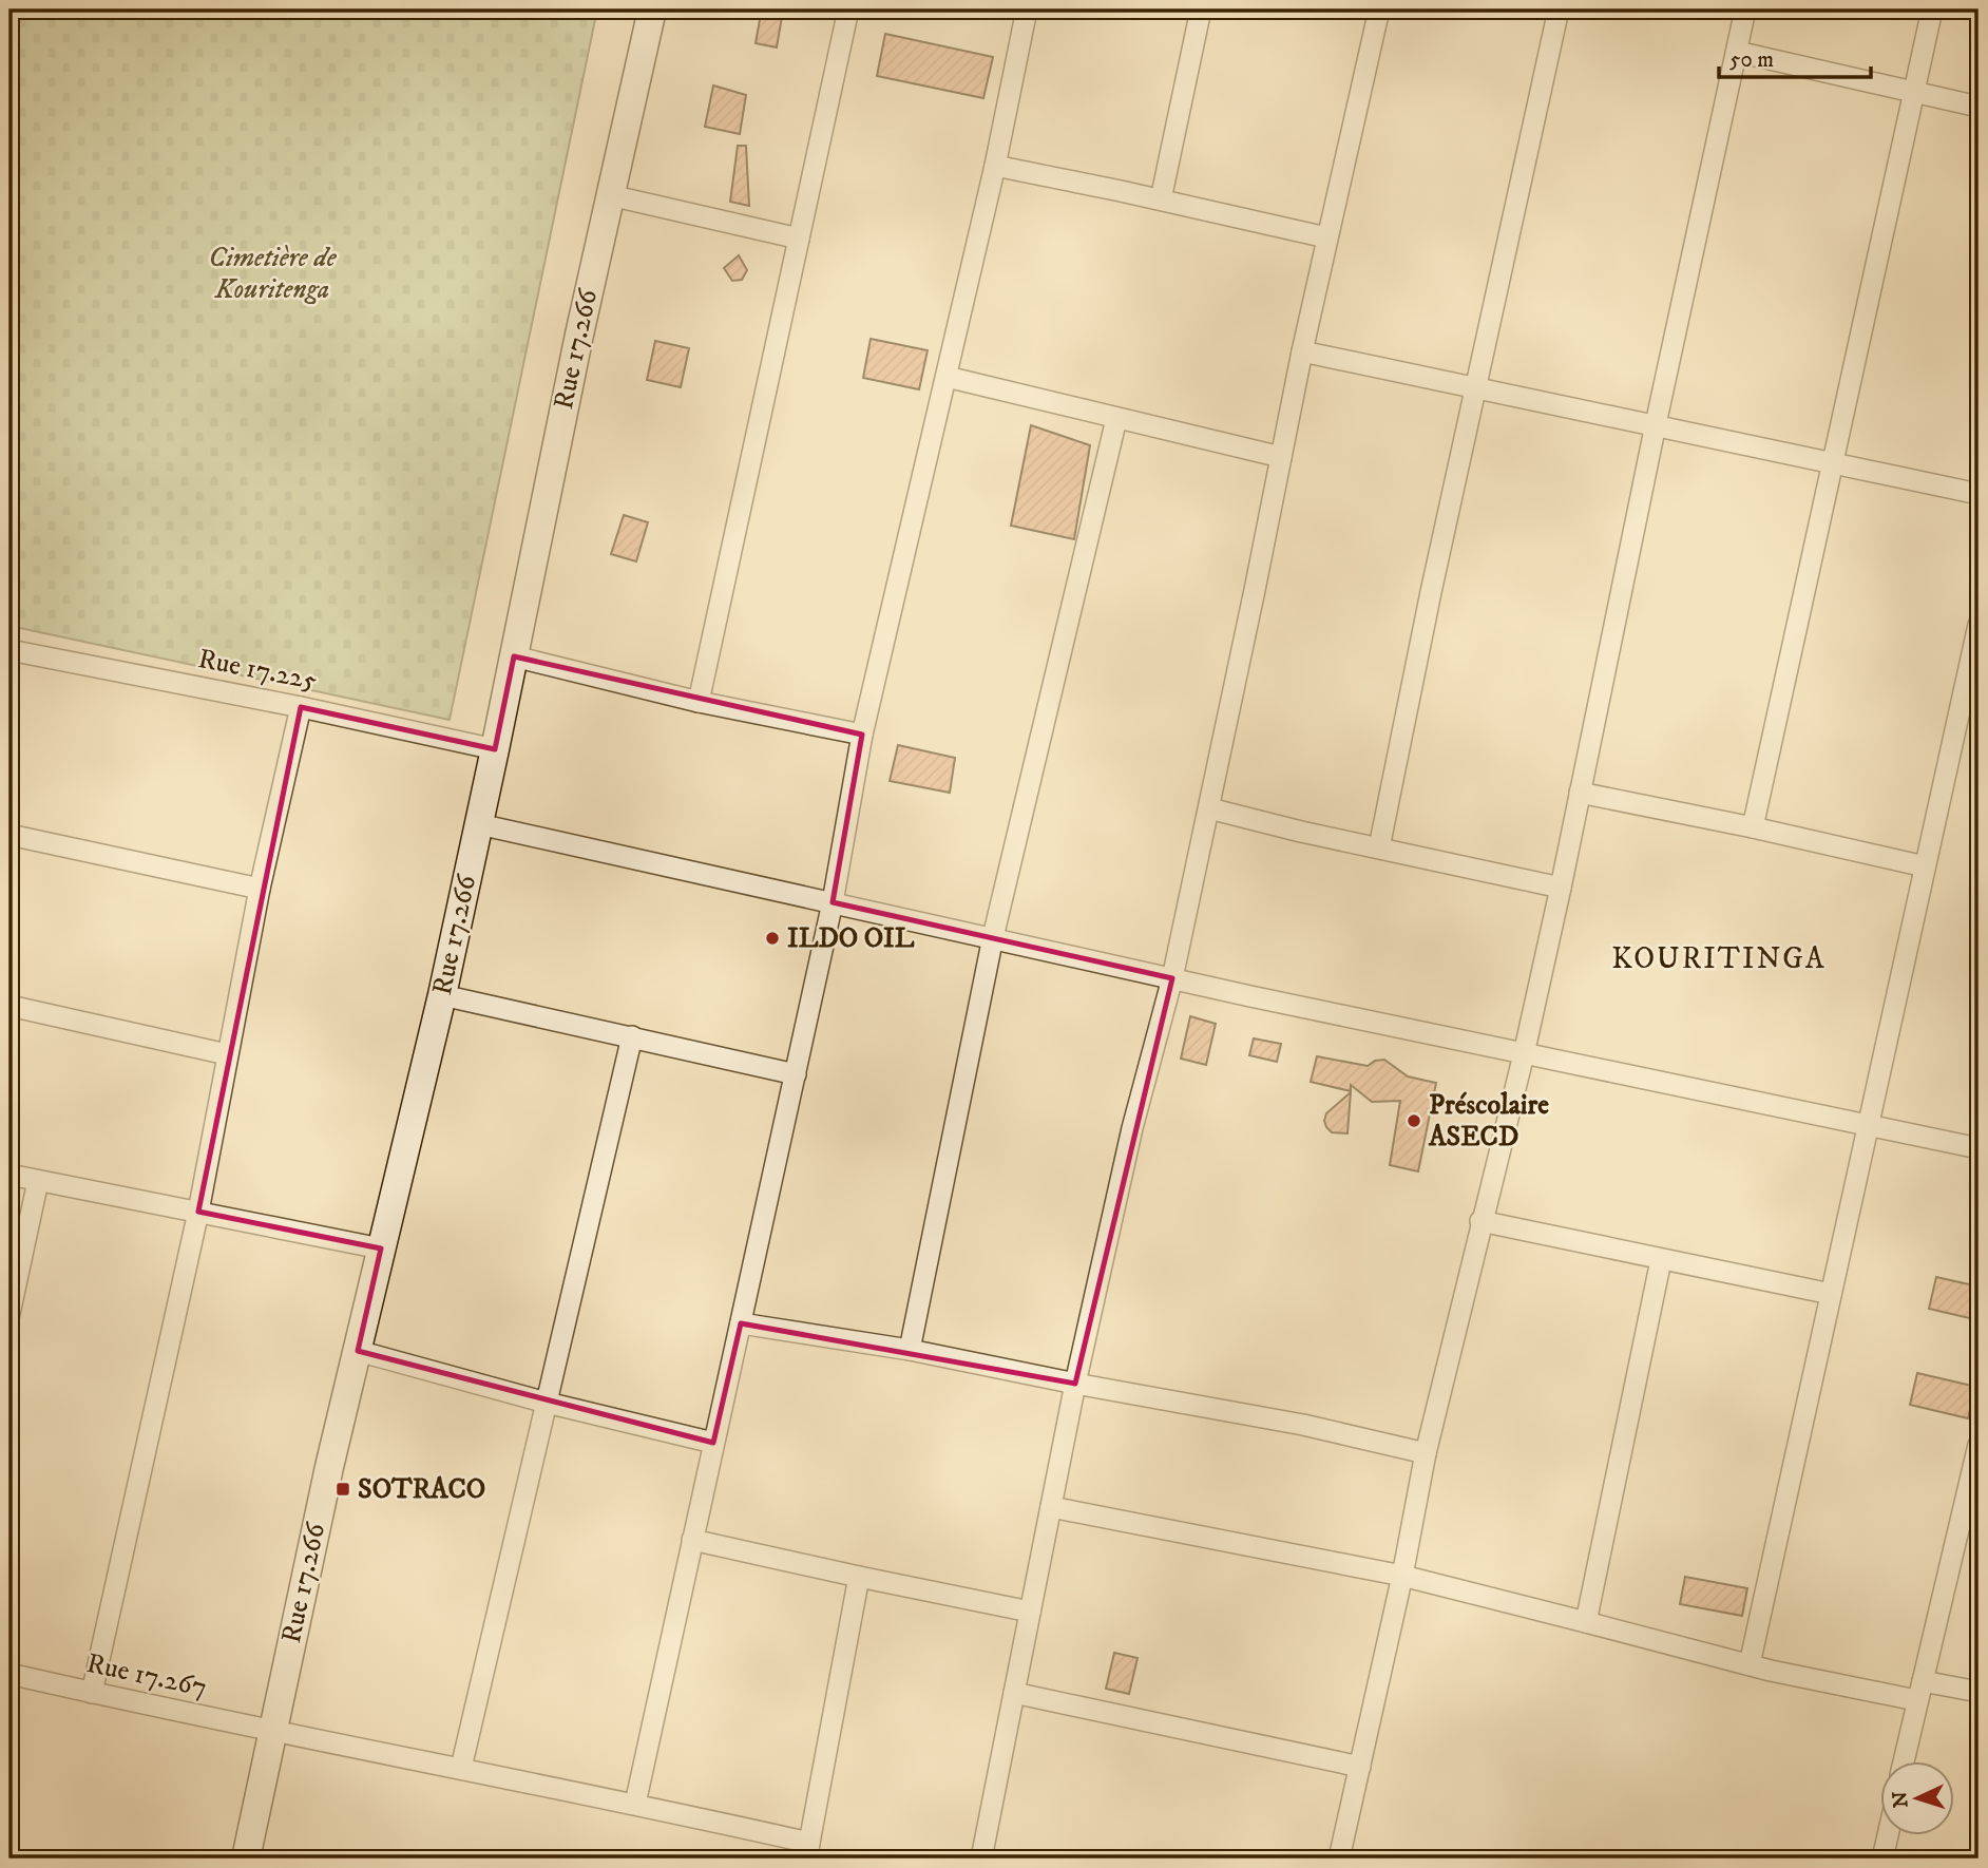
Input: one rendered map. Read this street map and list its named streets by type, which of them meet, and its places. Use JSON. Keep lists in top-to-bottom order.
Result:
{
  "streets": {
    "main road": ["Rue 17.266"],
    "street": ["Rue 17.225", "Rue 17.267"]
  },
  "crossings": [
    ["Rue 17.266", "Rue 17.225"],
    ["Rue 17.266", "Rue 17.267"]
  ],
  "districts": ["KOURITINGA"],
  "parks": ["Cimetière de Kouritenga"],
  "places": {
    "other": ["ILDO OIL", "Préscolaire ASECD"],
    "transit": ["SOTRACO"]
  },
  "scale_bar": "50 m",
  "north": "left"
}
